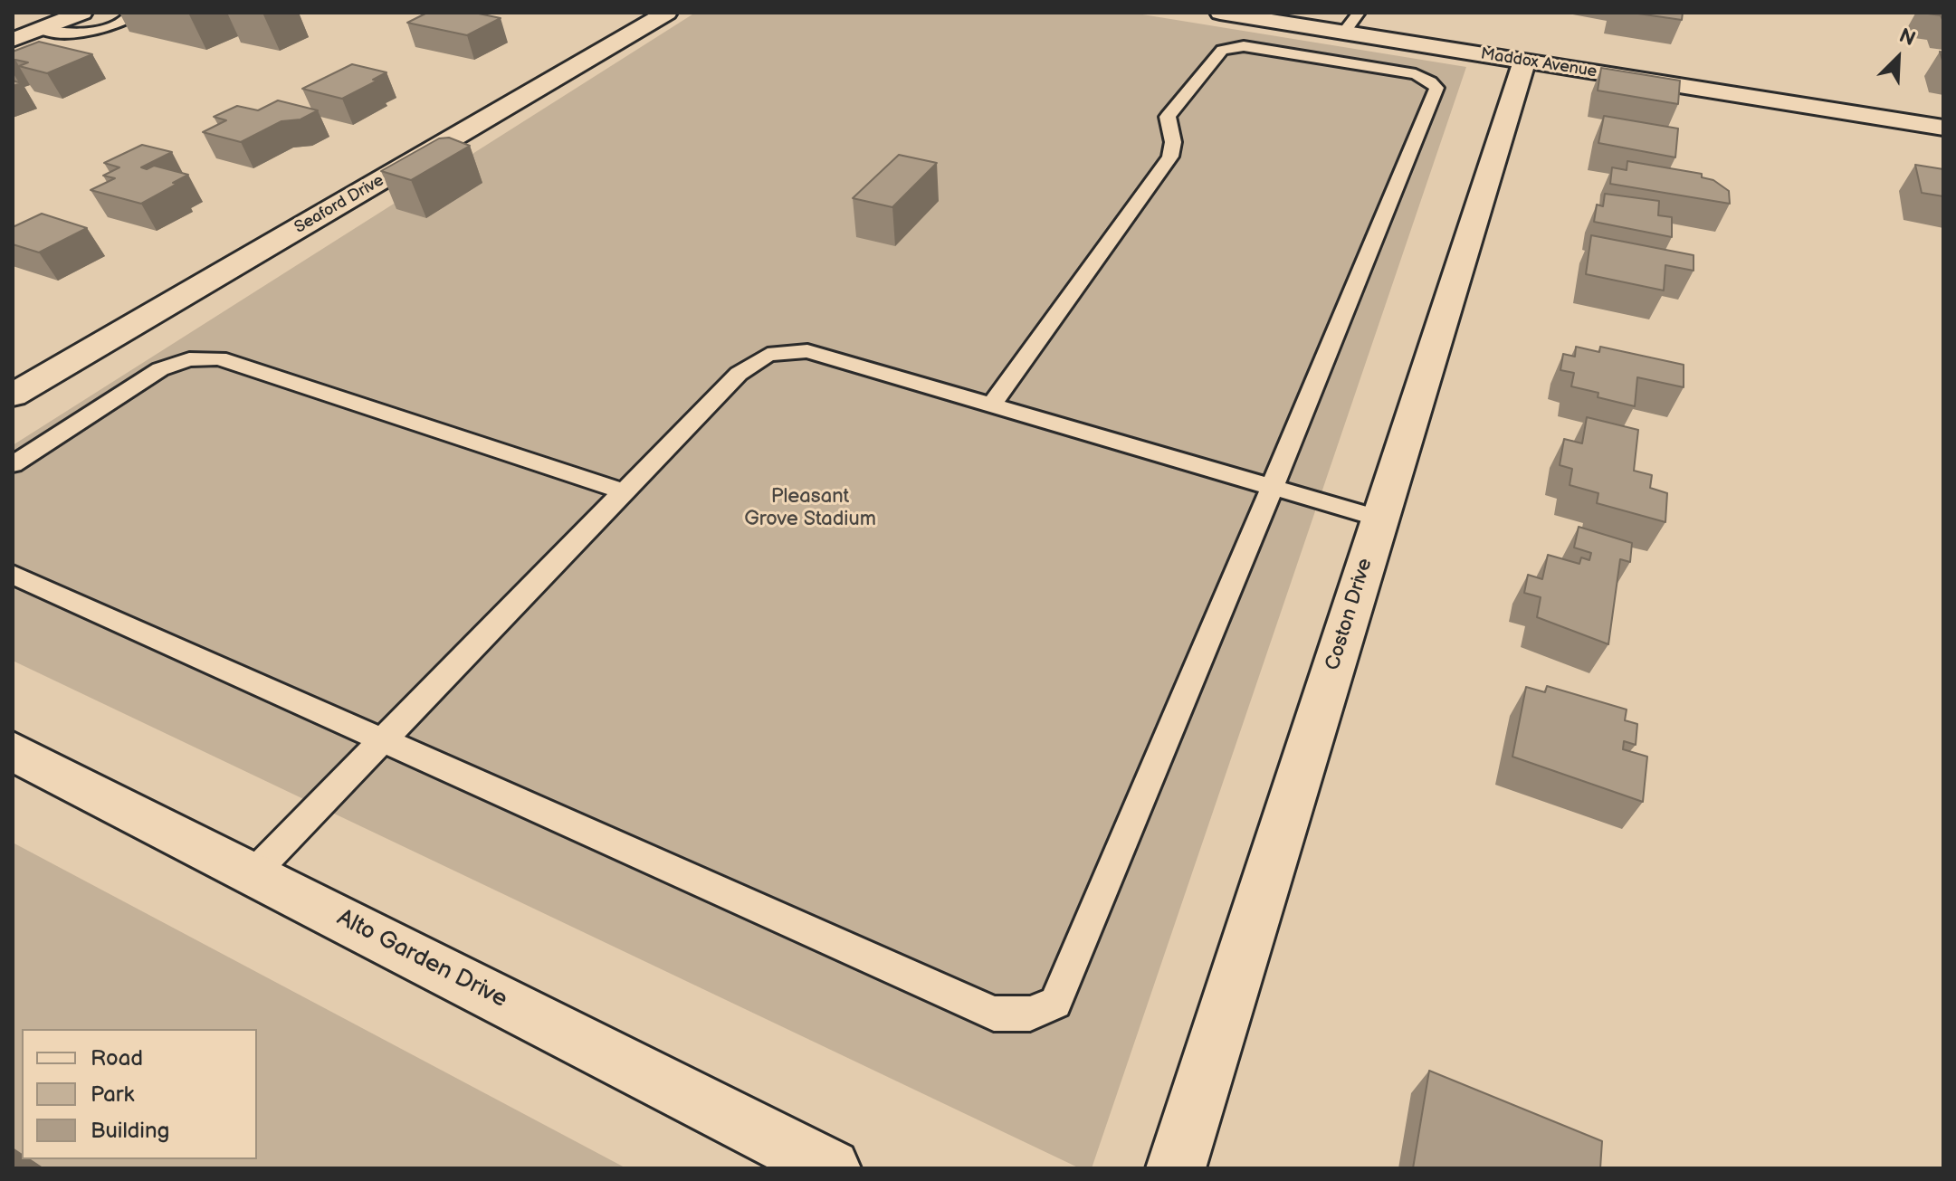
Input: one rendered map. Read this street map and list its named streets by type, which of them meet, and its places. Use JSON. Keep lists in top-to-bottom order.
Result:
{
  "streets": {
    "street": [
      "Maddox Avenue",
      "Seaford Drive",
      "Coston Drive",
      "Alto Garden Drive"
    ]
  },
  "crossings": [
    ["Maddox Avenue", "Coston Drive"]
  ],
  "parks": ["Pleasant Grove Stadium"],
  "legend": ["Road", "Park", "Building"],
  "north": "top right"
}
